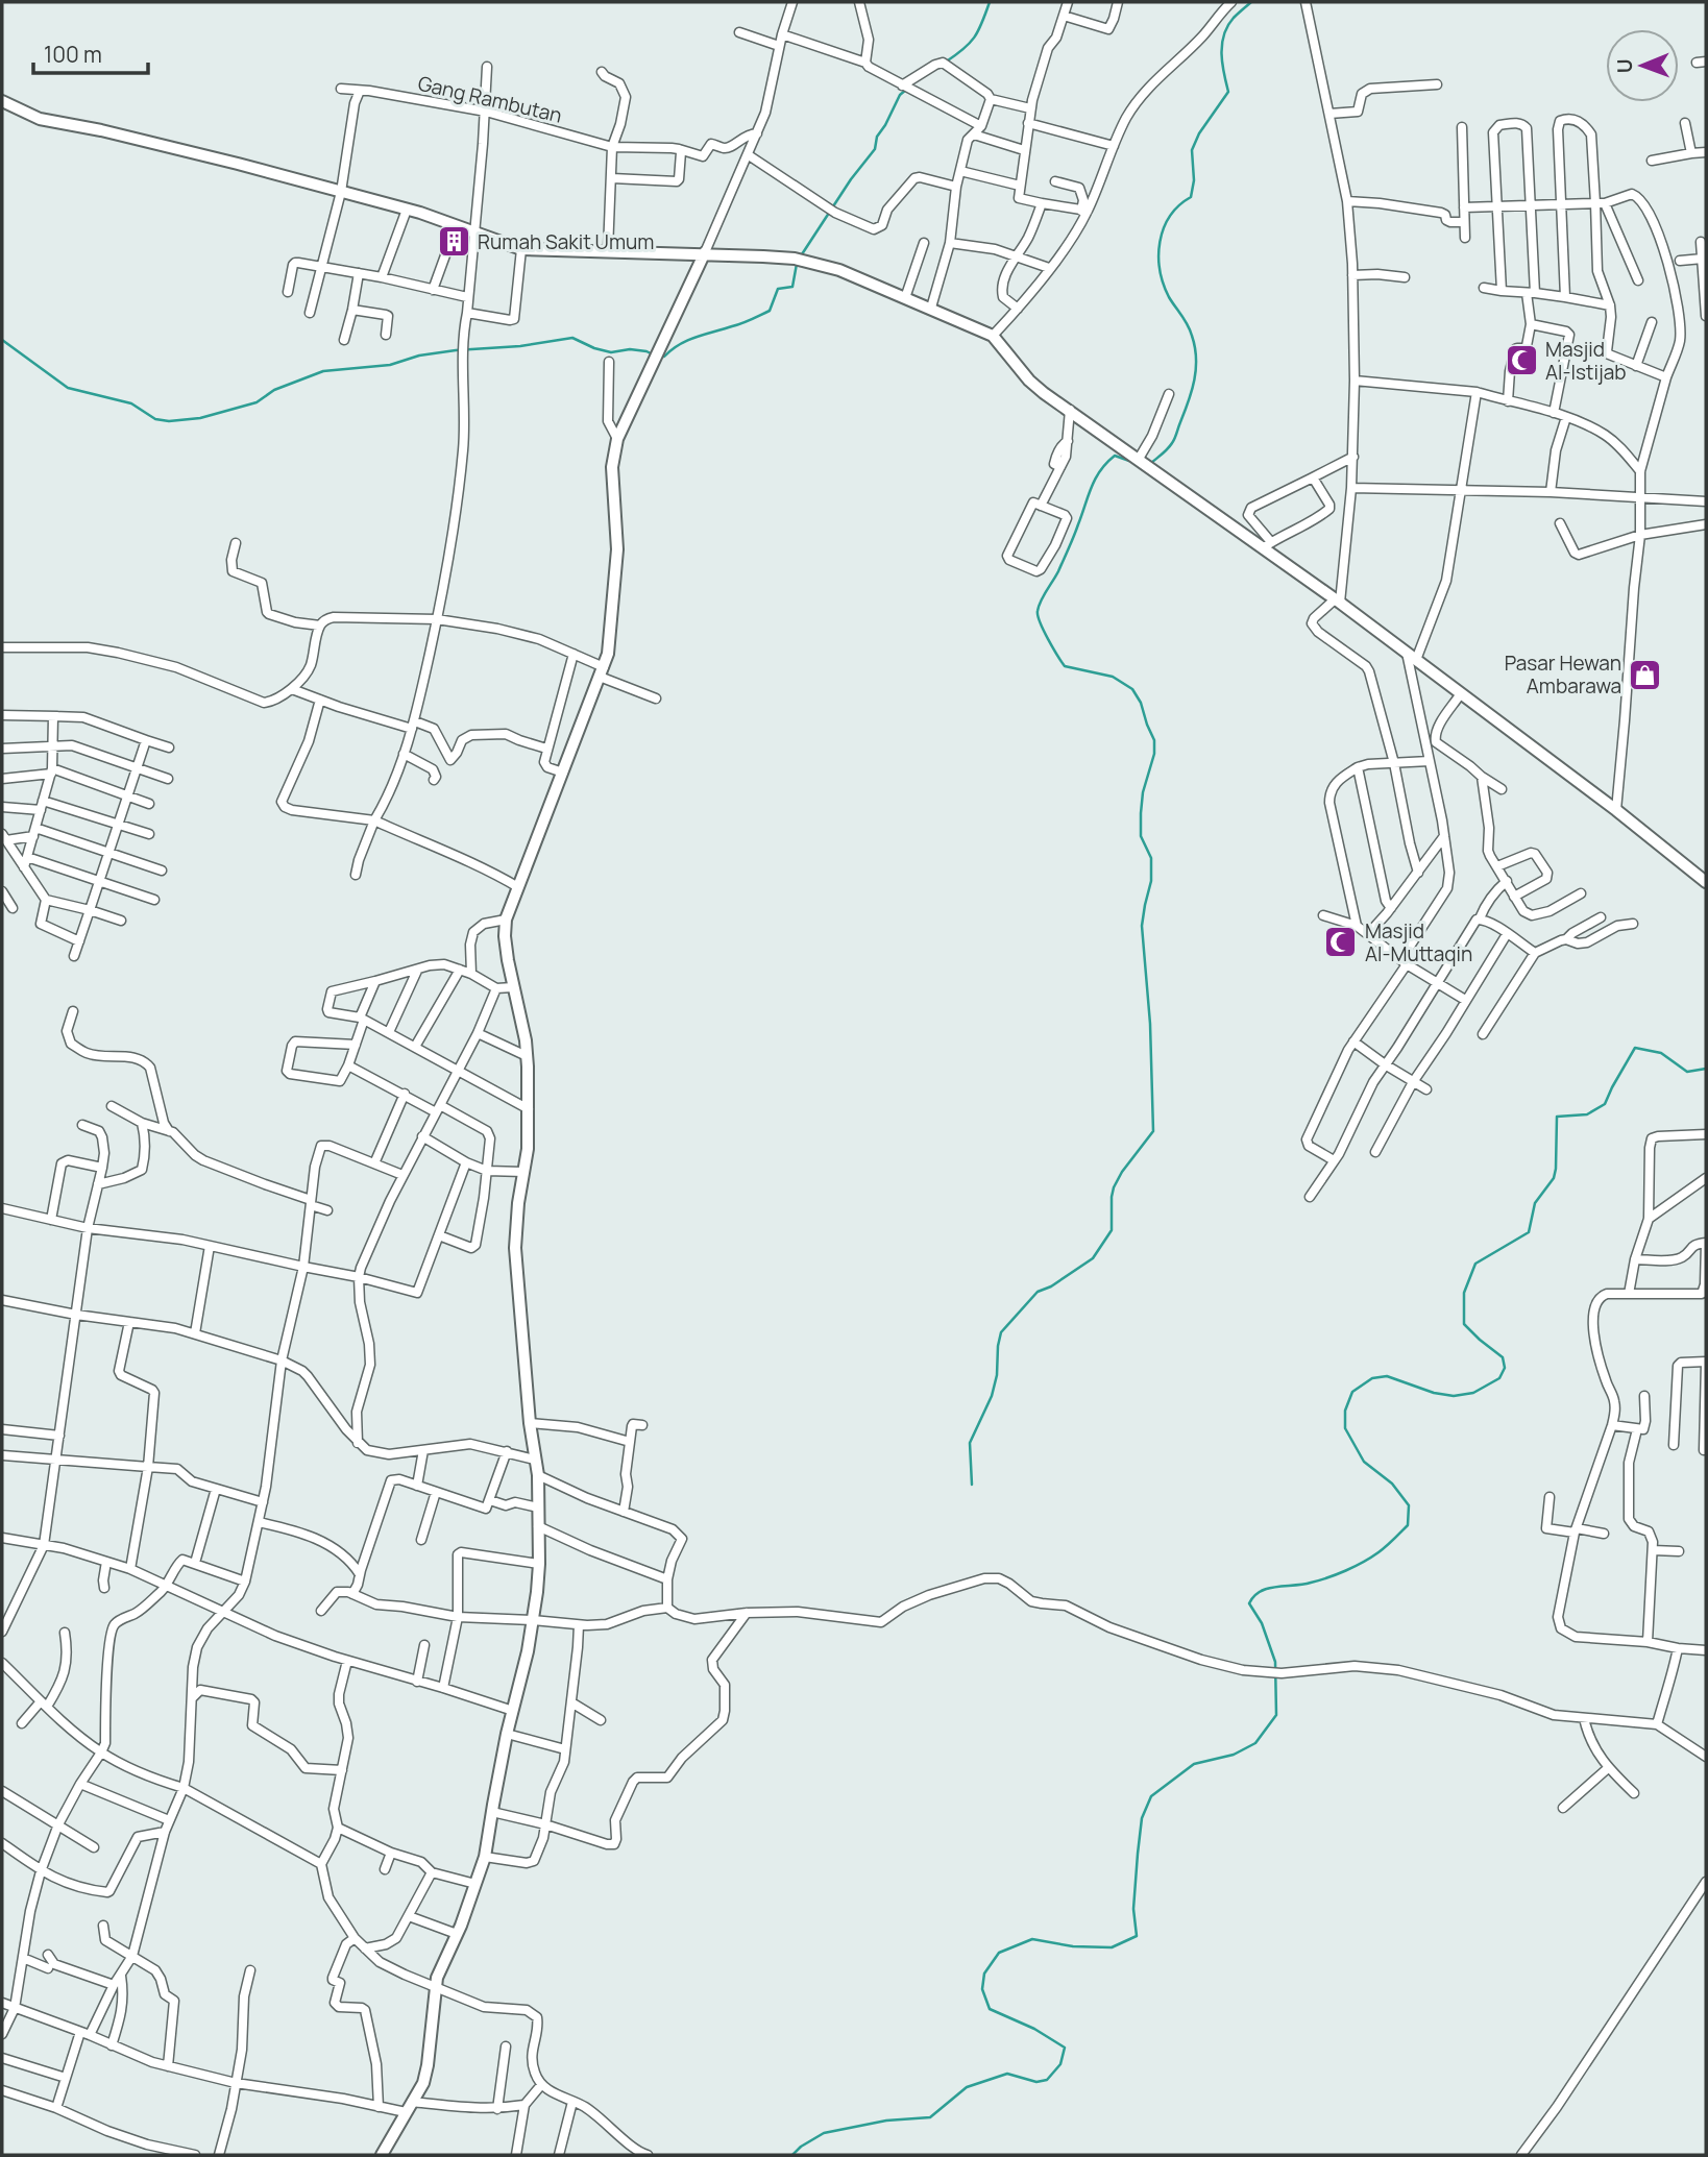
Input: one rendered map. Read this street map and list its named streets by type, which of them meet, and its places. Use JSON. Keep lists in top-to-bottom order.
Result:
{
  "streets": {
    "street": ["Gang Rambutan"]
  },
  "places": {
    "building": ["Rumah Sakit Umum"],
    "mosque": ["Masjid Al-Istijab", "Masjid Al-Muttaqin"],
    "shop": ["Pasar Hewan Ambarawa"]
  },
  "scale_bar": "100 m",
  "north": "left"
}
